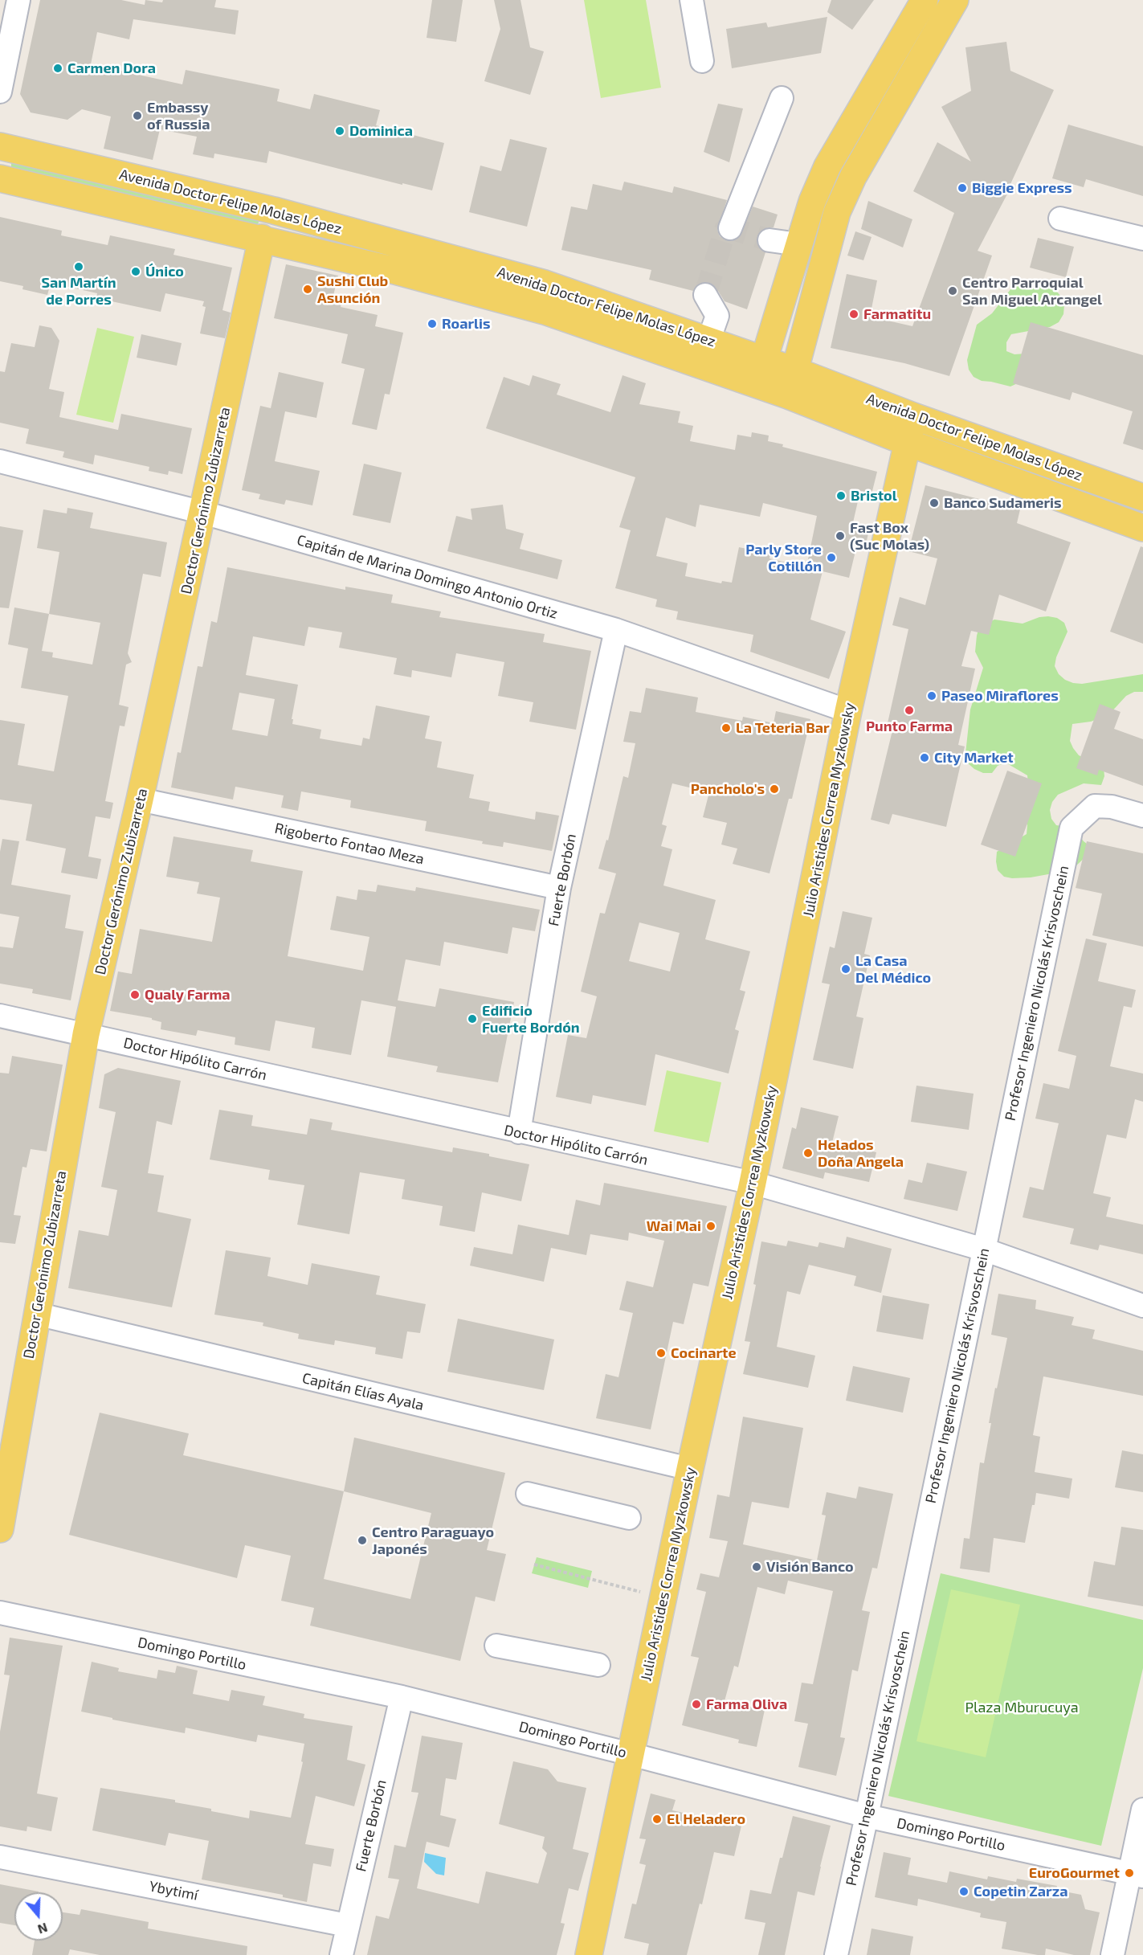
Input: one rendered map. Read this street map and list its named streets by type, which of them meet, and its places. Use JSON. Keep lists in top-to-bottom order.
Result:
{
  "streets": {
    "main road": ["Avenida Doctor Felipe Molas López", "Doctor Gerónimo Zubizarreta", "Julio Aristides Correa Myzkowsky"],
    "street": [
      "Capitán de Marina Domingo Antonio Ortiz",
      "Rigoberto Fontao Meza",
      "Fuerte Borbón",
      "Profesor Ingeniero Nicolás Krisvoschein",
      "Doctor Hipólito Carrón",
      "Capitán Elías Ayala",
      "Domingo Portillo",
      "Ybytimí"
    ]
  },
  "crossings": [
    ["Avenida Doctor Felipe Molas López", "Doctor Gerónimo Zubizarreta"],
    ["Avenida Doctor Felipe Molas López", "Julio Aristides Correa Myzkowsky"],
    ["Doctor Gerónimo Zubizarreta", "Capitán de Marina Domingo Antonio Ortiz"],
    ["Doctor Gerónimo Zubizarreta", "Rigoberto Fontao Meza"],
    ["Doctor Gerónimo Zubizarreta", "Doctor Hipólito Carrón"],
    ["Doctor Gerónimo Zubizarreta", "Capitán Elías Ayala"],
    ["Capitán de Marina Domingo Antonio Ortiz", "Julio Aristides Correa Myzkowsky"],
    ["Capitán de Marina Domingo Antonio Ortiz", "Fuerte Borbón"],
    ["Julio Aristides Correa Myzkowsky", "Doctor Hipólito Carrón"],
    ["Julio Aristides Correa Myzkowsky", "Capitán Elías Ayala"],
    ["Julio Aristides Correa Myzkowsky", "Domingo Portillo"],
    ["Rigoberto Fontao Meza", "Fuerte Borbón"],
    ["Fuerte Borbón", "Doctor Hipólito Carrón"],
    ["Fuerte Borbón", "Domingo Portillo"],
    ["Fuerte Borbón", "Ybytimí"],
    ["Profesor Ingeniero Nicolás Krisvoschein", "Doctor Hipólito Carrón"],
    ["Profesor Ingeniero Nicolás Krisvoschein", "Domingo Portillo"]
  ],
  "parks": ["Plaza Mburucuya"],
  "places": [
    "Carmen Dora",
    "Embassy of Russia",
    "Dominica",
    "Biggie Express",
    "San Martín de Porres",
    "Único",
    "Sushi Club Asunción",
    "Centro Parroquial San Miguel Arcangel",
    "Farmatitu",
    "Roarlis",
    "Bristol",
    "Banco Sudameris",
    "Fast Box (Suc Molas)",
    "Parly Store Cotillón",
    "Paseo Miraflores",
    "Punto Farma",
    "La Teteria Bar",
    "City Market",
    "Pancholo's",
    "La Casa Del Médico",
    "Qualy Farma",
    "Edificio Fuerte Bordón",
    "Helados Doña Angela",
    "Wai Mai",
    "Cocinarte",
    "Centro Paraguayo Japonés",
    "Visión Banco",
    "Farma Oliva",
    "El Heladero",
    "EuroGourmet",
    "Copetin Zarza"
  ],
  "north": "bottom"
}
